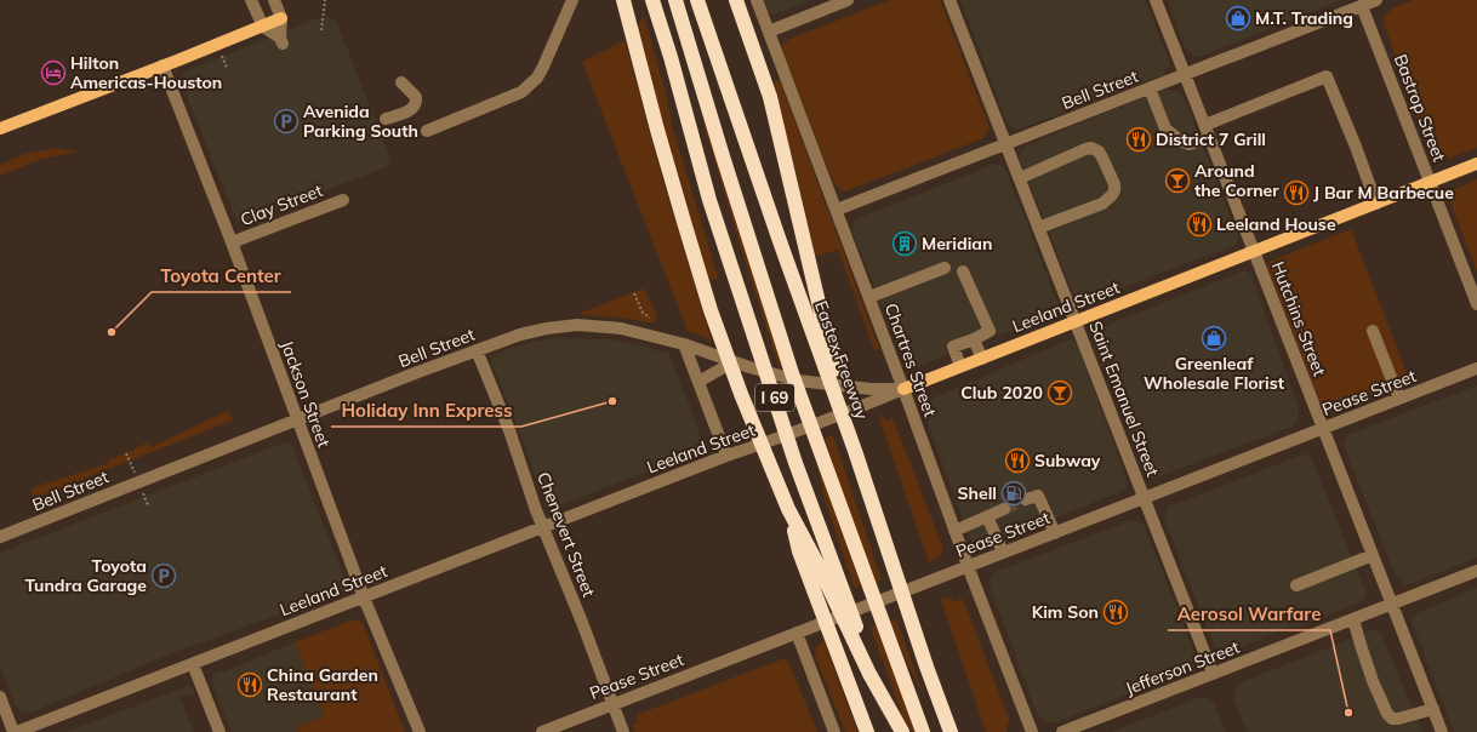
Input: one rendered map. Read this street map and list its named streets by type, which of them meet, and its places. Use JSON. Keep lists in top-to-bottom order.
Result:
{
  "streets": {
    "highway": ["Eastex Freeway", "I 69"],
    "main road": ["Leeland Street"],
    "street": [
      "Bell Street",
      "Bastrop Street",
      "Clay Street",
      "Hutchins Street",
      "Chartres Street",
      "Pease Street",
      "Jackson Street",
      "Saint Emanuel Street",
      "Chenevert Street",
      "Jefferson Street"
    ]
  },
  "crossings": [
    ["Bell Street", "Bastrop Street"],
    ["Bell Street", "Leeland Street"],
    ["Bell Street", "Hutchins Street"],
    ["Bell Street", "Chartres Street"],
    ["Bell Street", "Jackson Street"],
    ["Bell Street", "Saint Emanuel Street"],
    ["Bell Street", "Chenevert Street"],
    ["Bastrop Street", "Leeland Street"],
    ["Clay Street", "Jackson Street"],
    ["Leeland Street", "Hutchins Street"],
    ["Leeland Street", "Chartres Street"],
    ["Leeland Street", "Jackson Street"],
    ["Leeland Street", "Saint Emanuel Street"],
    ["Leeland Street", "Chenevert Street"],
    ["Hutchins Street", "Pease Street"],
    ["Hutchins Street", "Jefferson Street"],
    ["Chartres Street", "Pease Street"],
    ["Pease Street", "Saint Emanuel Street"],
    ["Pease Street", "Chenevert Street"],
    ["Saint Emanuel Street", "Jefferson Street"]
  ],
  "places": {
    "shop": ["M.T. Trading", "Greenleaf Wholesale Florist"],
    "hotel": ["Hilton Americas-Houston"],
    "parking": ["Avenida Parking South", "Toyota Tundra Garage"],
    "restaurant": [
      "District 7 Grill",
      "J Bar M Barbecue",
      "Leeland House",
      "Subway",
      "Kim Son",
      "China Garden Restaurant"
    ],
    "bar": ["Around the Corner", "Club 2020"],
    "building": ["Meridian"],
    "other": ["Toyota Center", "Holiday Inn Express", "Aerosol Warfare"],
    "fuel station": ["Shell"]
  }
}
